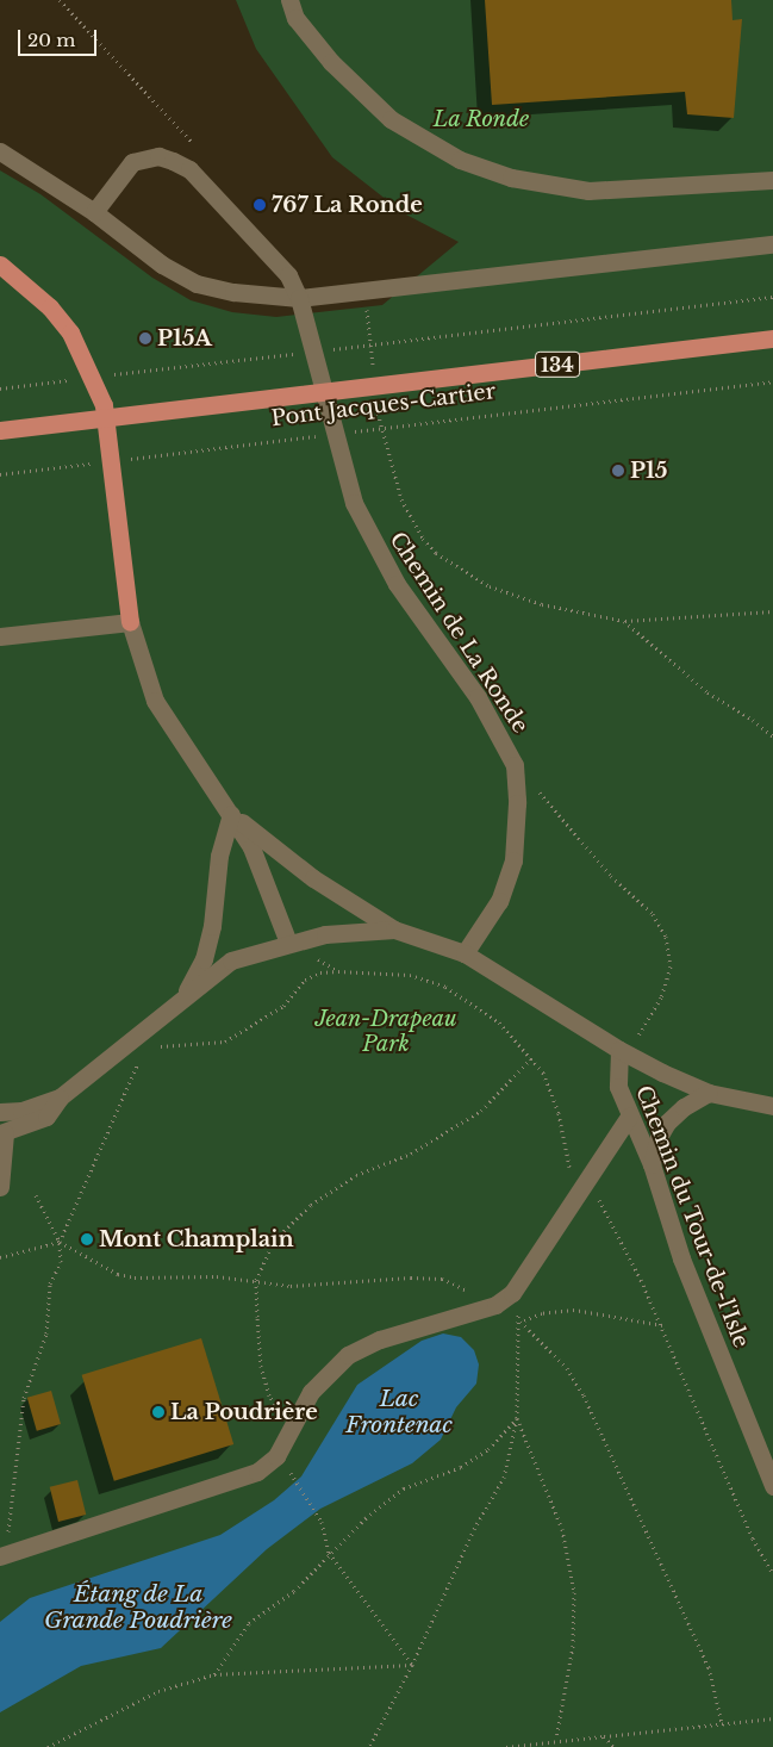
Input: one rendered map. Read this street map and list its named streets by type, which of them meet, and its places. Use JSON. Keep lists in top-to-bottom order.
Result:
{
  "streets": {
    "main road": ["134", "Pont Jacques-Cartier"],
    "street": ["Chemin de La Ronde", "Chemin du Tour-de-l'Isle"]
  },
  "water": ["Lac Frontenac", "Étang de La Grande Poudrière"],
  "parks": ["La Ronde", "Jean-Drapeau Park"],
  "places": [
    "767 La Ronde",
    "P15A",
    "P15",
    "Mont Champlain",
    "La Poudrière"
  ],
  "scale_bar": "20 m"
}
